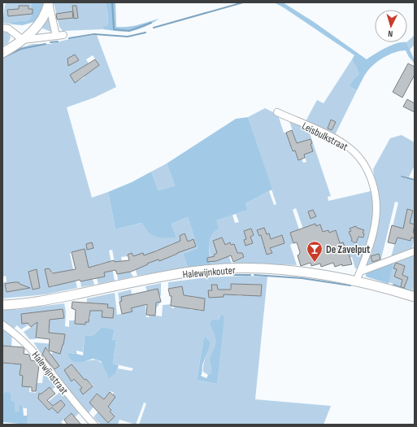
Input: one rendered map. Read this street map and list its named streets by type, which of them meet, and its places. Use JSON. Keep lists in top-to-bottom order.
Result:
{
  "streets": {
    "street": ["Leisbulkstraat", "Halewijnkouter", "Halewijnstraat"]
  },
  "crossings": [
    ["Leisbulkstraat", "Halewijnkouter"]
  ],
  "places": {
    "bar": ["De Zavelput"]
  },
  "north": "bottom"
}
